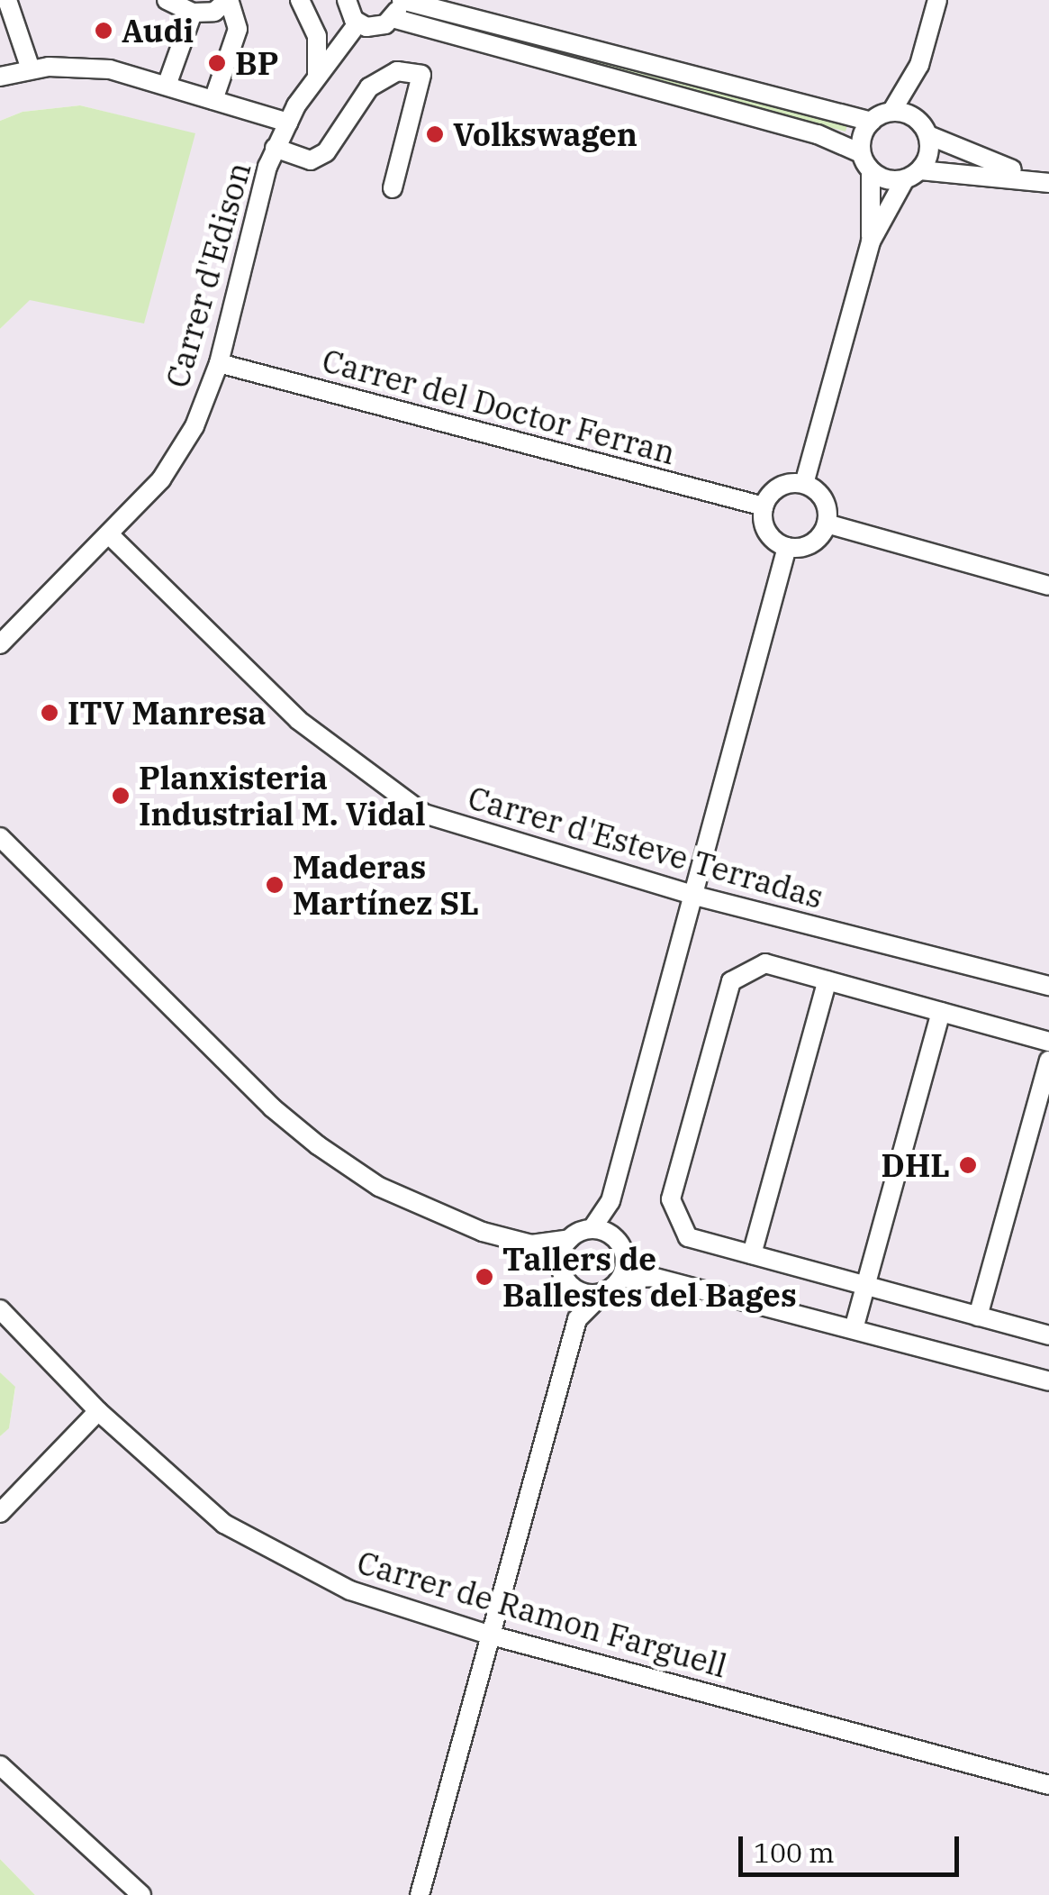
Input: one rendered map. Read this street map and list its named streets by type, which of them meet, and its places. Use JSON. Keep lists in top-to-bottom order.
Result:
{
  "streets": {
    "street": [
      "Carrer d'Edison",
      "Carrer del Doctor Ferran",
      "Carrer d'Esteve Terradas",
      "Carrer de Ramon Farguell"
    ]
  },
  "crossings": [
    ["Carrer d'Edison", "Carrer del Doctor Ferran"],
    ["Carrer d'Edison", "Carrer d'Esteve Terradas"]
  ],
  "places": [
    "Audi",
    "BP",
    "Volkswagen",
    "ITV Manresa",
    "Planxisteria Industrial M. Vidal",
    "Maderas Martínez SL",
    "DHL",
    "Tallers de Ballestes del Bages"
  ],
  "scale_bar": "100 m"
}
